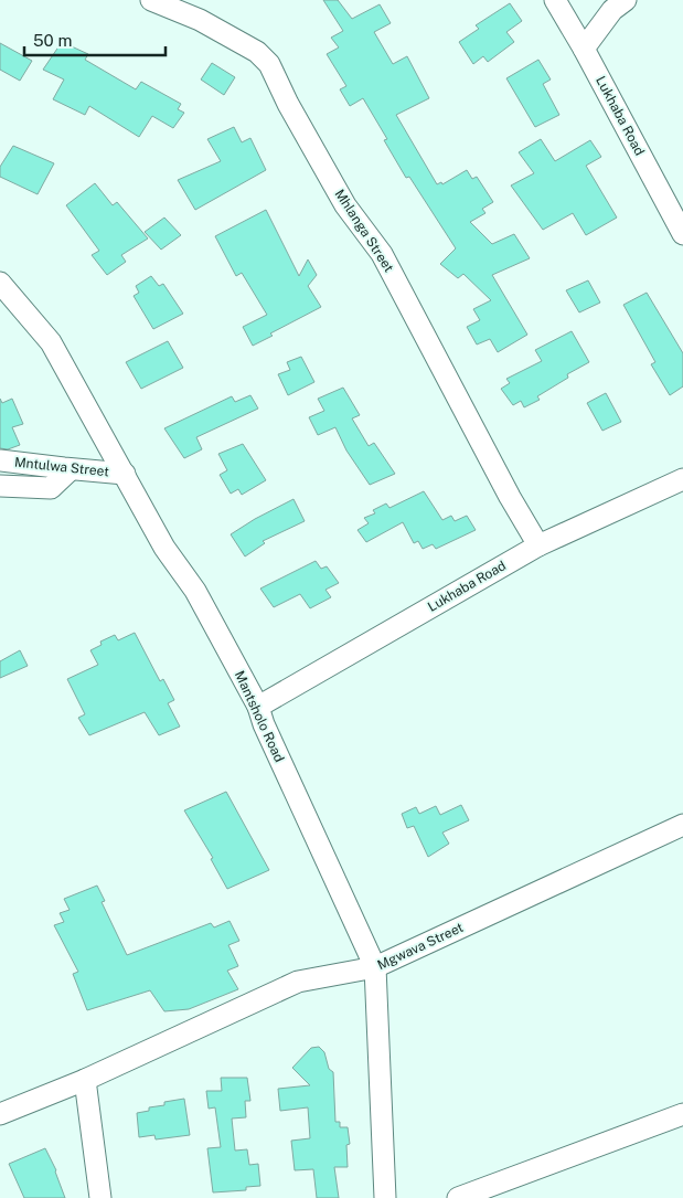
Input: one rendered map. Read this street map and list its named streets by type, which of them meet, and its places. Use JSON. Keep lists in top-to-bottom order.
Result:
{
  "streets": {
    "street": [
      "Lukhaba Road",
      "Mhlanga Street",
      "Mntulwa Street",
      "Mantsholo Road",
      "Mgwava Street"
    ]
  },
  "crossings": [
    ["Lukhaba Road", "Mhlanga Street"],
    ["Lukhaba Road", "Mantsholo Road"],
    ["Mntulwa Street", "Mantsholo Road"],
    ["Mantsholo Road", "Mgwava Street"]
  ],
  "scale_bar": "50 m"
}
